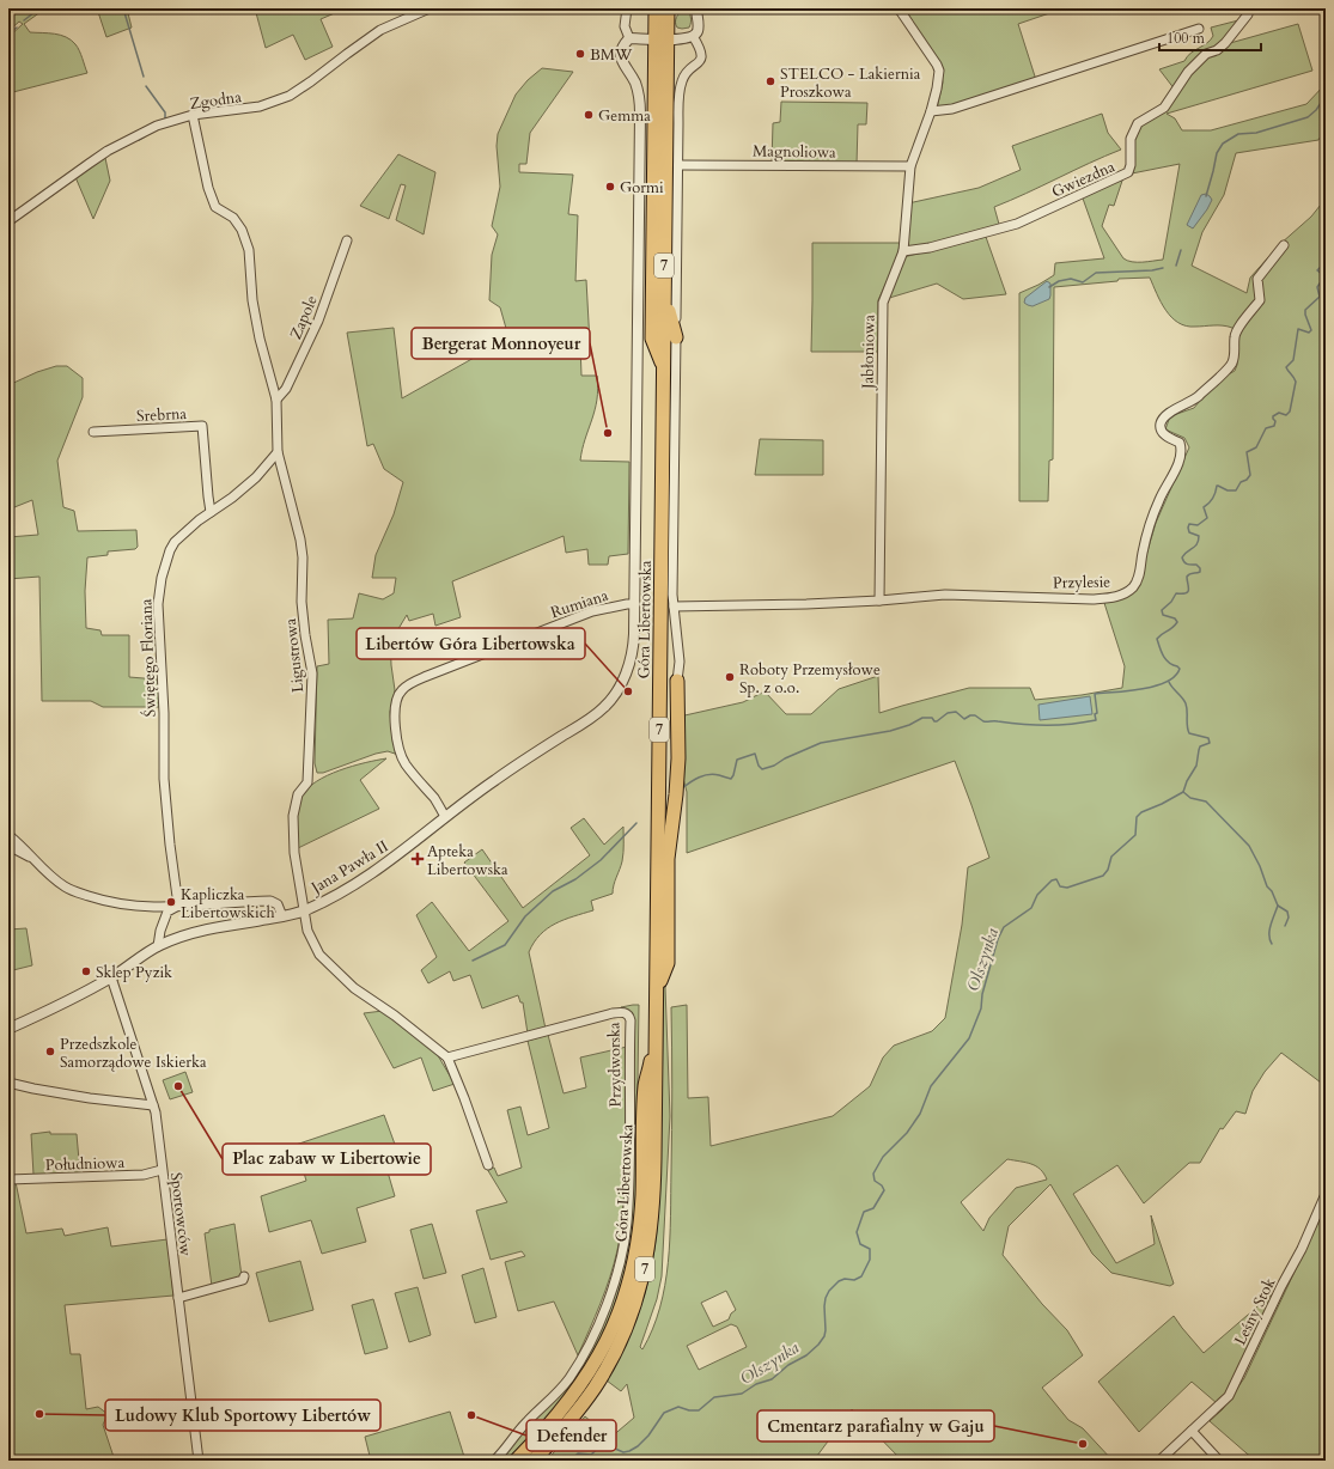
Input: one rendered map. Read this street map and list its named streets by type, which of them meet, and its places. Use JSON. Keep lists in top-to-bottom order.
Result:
{
  "streets": {
    "highway": ["7", "Góra Libertowska"],
    "street": [
      "Zgodna",
      "Magnoliowa",
      "Gwiezdna",
      "Zapole",
      "Jabłoniowa",
      "Srebrna",
      "Przylesie",
      "Rumiana",
      "Ligustrowa",
      "Świętego Floriana",
      "Jana Pawła II",
      "Przydworska",
      "Południowa",
      "Sportowców",
      "Leśny Stok"
    ]
  },
  "crossings": [
    ["Magnoliowa", "Jabłoniowa"],
    ["Gwiezdna", "Jabłoniowa"],
    ["7", "Góra Libertowska"],
    ["Jabłoniowa", "Przylesie"],
    ["Srebrna", "Świętego Floriana"],
    ["Przylesie", "Góra Libertowska"],
    ["Rumiana", "Góra Libertowska"],
    ["Rumiana", "Jana Pawła II"],
    ["Góra Libertowska", "Jana Pawła II"],
    ["Ligustrowa", "Świętego Floriana"],
    ["Ligustrowa", "Jana Pawła II"],
    ["Jana Pawła II", "Sportowców"],
    ["Południowa", "Sportowców"]
  ],
  "water": ["Olszynka"],
  "places": {
    "other": [
      "BMW",
      "STELCO - Lakiernia Proszkowa",
      "Gemma",
      "Gormi",
      "Bergerat Monnoyeur",
      "Roboty Przemysłowe Sp. z o.o.",
      "Libertów Góra Libertowska",
      "Kapliczka Libertowskich",
      "Sklep Pyzik",
      "Przedszkole Samorządowe Iskierka",
      "Plac zabaw w Libertowie",
      "Ludowy Klub Sportowy Libertów",
      "Defender",
      "Cmentarz parafialny w Gaju"
    ],
    "health": ["Apteka Libertowska"]
  },
  "scale_bar": "100 m"
}
